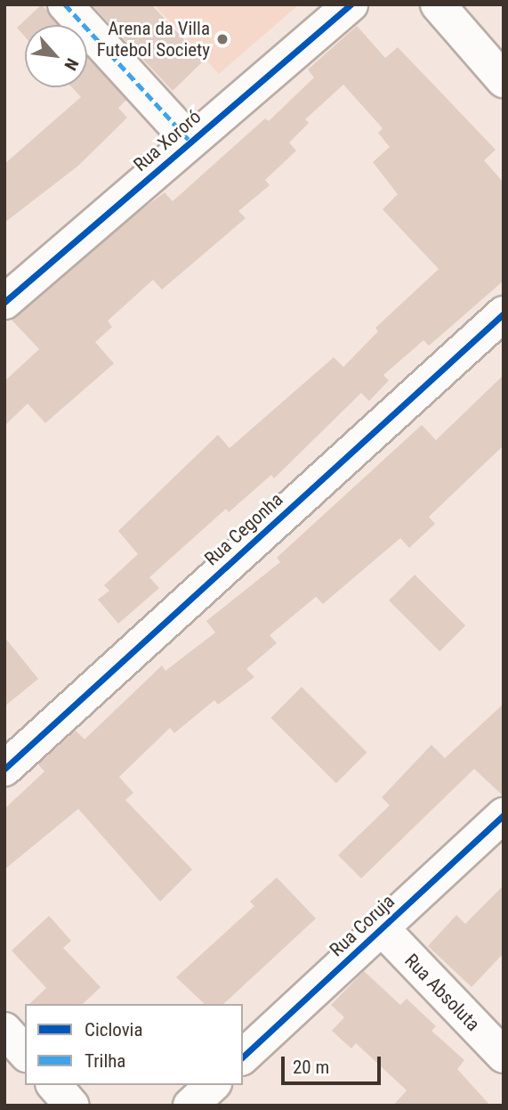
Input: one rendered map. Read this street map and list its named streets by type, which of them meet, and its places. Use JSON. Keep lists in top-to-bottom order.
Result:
{
  "streets": {
    "street": [
      "Rua Xororó",
      "Rua Cegonha",
      "Rua Coruja",
      "Rua Absoluta"
    ]
  },
  "crossings": [
    ["Rua Coruja", "Rua Absoluta"]
  ],
  "places": ["Arena da Villa Futebol Society"],
  "legend": ["Ciclovia", "Trilha"],
  "scale_bar": "20 m",
  "north": "bottom right"
}
